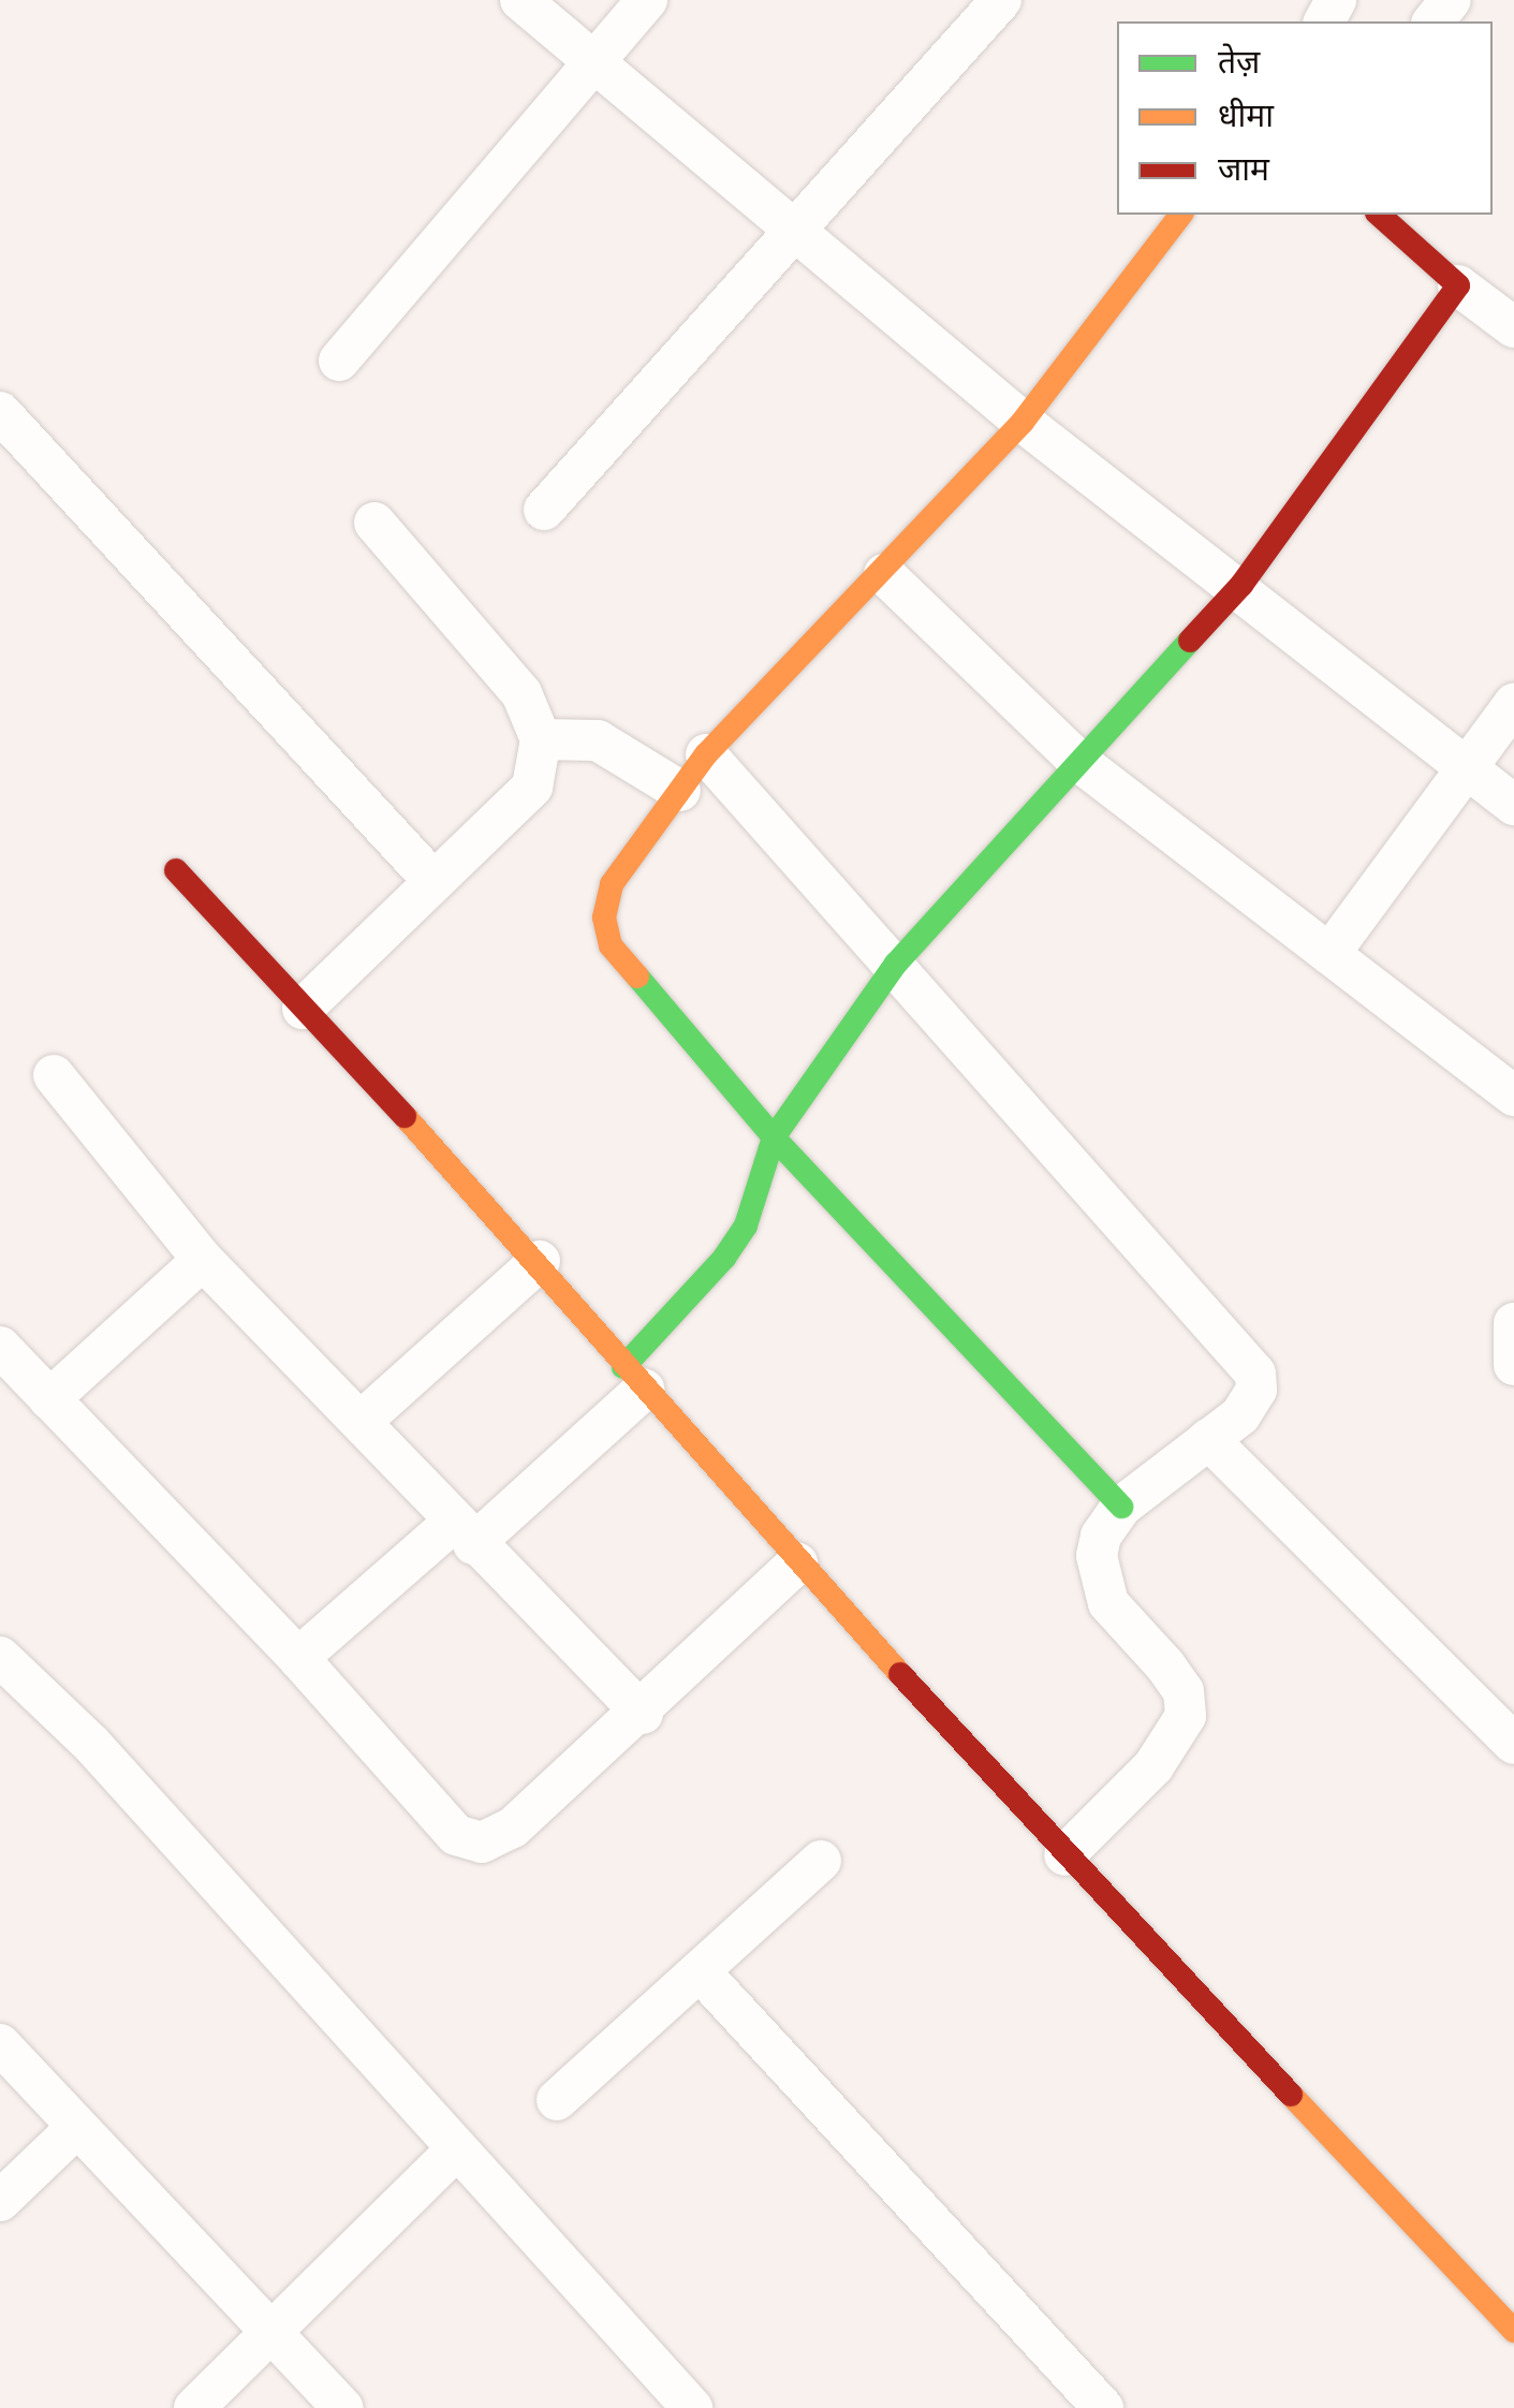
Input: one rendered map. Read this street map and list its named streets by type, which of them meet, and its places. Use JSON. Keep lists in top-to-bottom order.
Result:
{
  "legend": ["तेज़", "धीमा", "जाम"]
}
